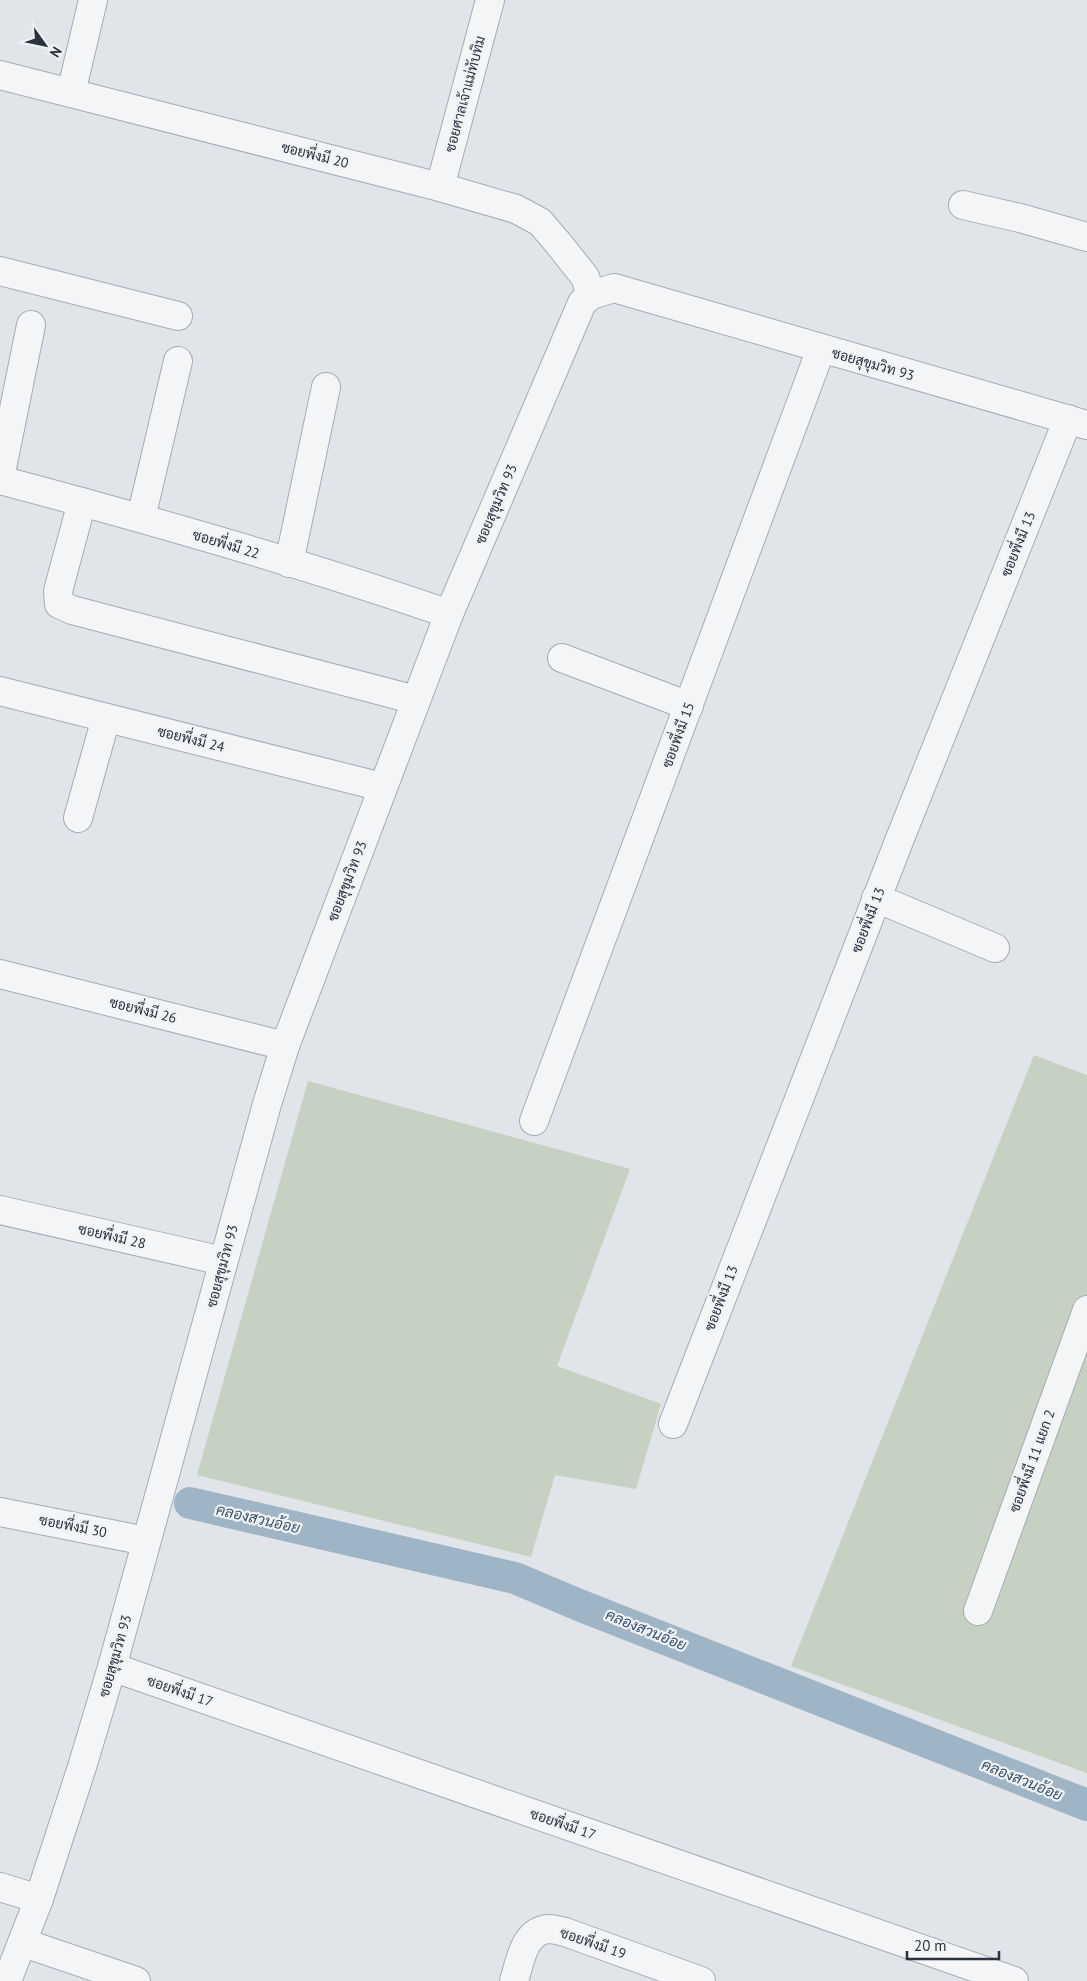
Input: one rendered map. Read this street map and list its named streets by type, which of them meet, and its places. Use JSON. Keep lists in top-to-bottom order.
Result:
{
  "streets": {
    "street": [
      "ซอยศาลเจ้าแม่ทับทิม",
      "ซอยพึ่งมี 20",
      "ซอยสุขุมวิท 93",
      "ซอยพึ่งมี 22",
      "ซอยพึ่งมี 13",
      "ซอยพึ่งมี 15",
      "ซอยพึ่งมี 24",
      "ซอยพึ่งมี 26",
      "ซอยพึ่งมี 28",
      "ซอยพึ่งมี 11 แยก 2",
      "ซอยพึ่งมี 30",
      "ซอยพึ่งมี 17",
      "ซอยพึ่งมี 19"
    ]
  },
  "crossings": [
    ["ซอยศาลเจ้าแม่ทับทิม", "ซอยพึ่งมี 20"],
    ["ซอยพึ่งมี 20", "ซอยสุขุมวิท 93"],
    ["ซอยสุขุมวิท 93", "ซอยพึ่งมี 22"],
    ["ซอยสุขุมวิท 93", "ซอยพึ่งมี 13"],
    ["ซอยสุขุมวิท 93", "ซอยพึ่งมี 15"],
    ["ซอยสุขุมวิท 93", "ซอยพึ่งมี 24"],
    ["ซอยสุขุมวิท 93", "ซอยพึ่งมี 26"],
    ["ซอยสุขุมวิท 93", "ซอยพึ่งมี 28"],
    ["ซอยสุขุมวิท 93", "ซอยพึ่งมี 30"],
    ["ซอยสุขุมวิท 93", "ซอยพึ่งมี 17"]
  ],
  "water": ["คลองสวนอ้อย"],
  "scale_bar": "20 m",
  "north": "bottom right"
}
